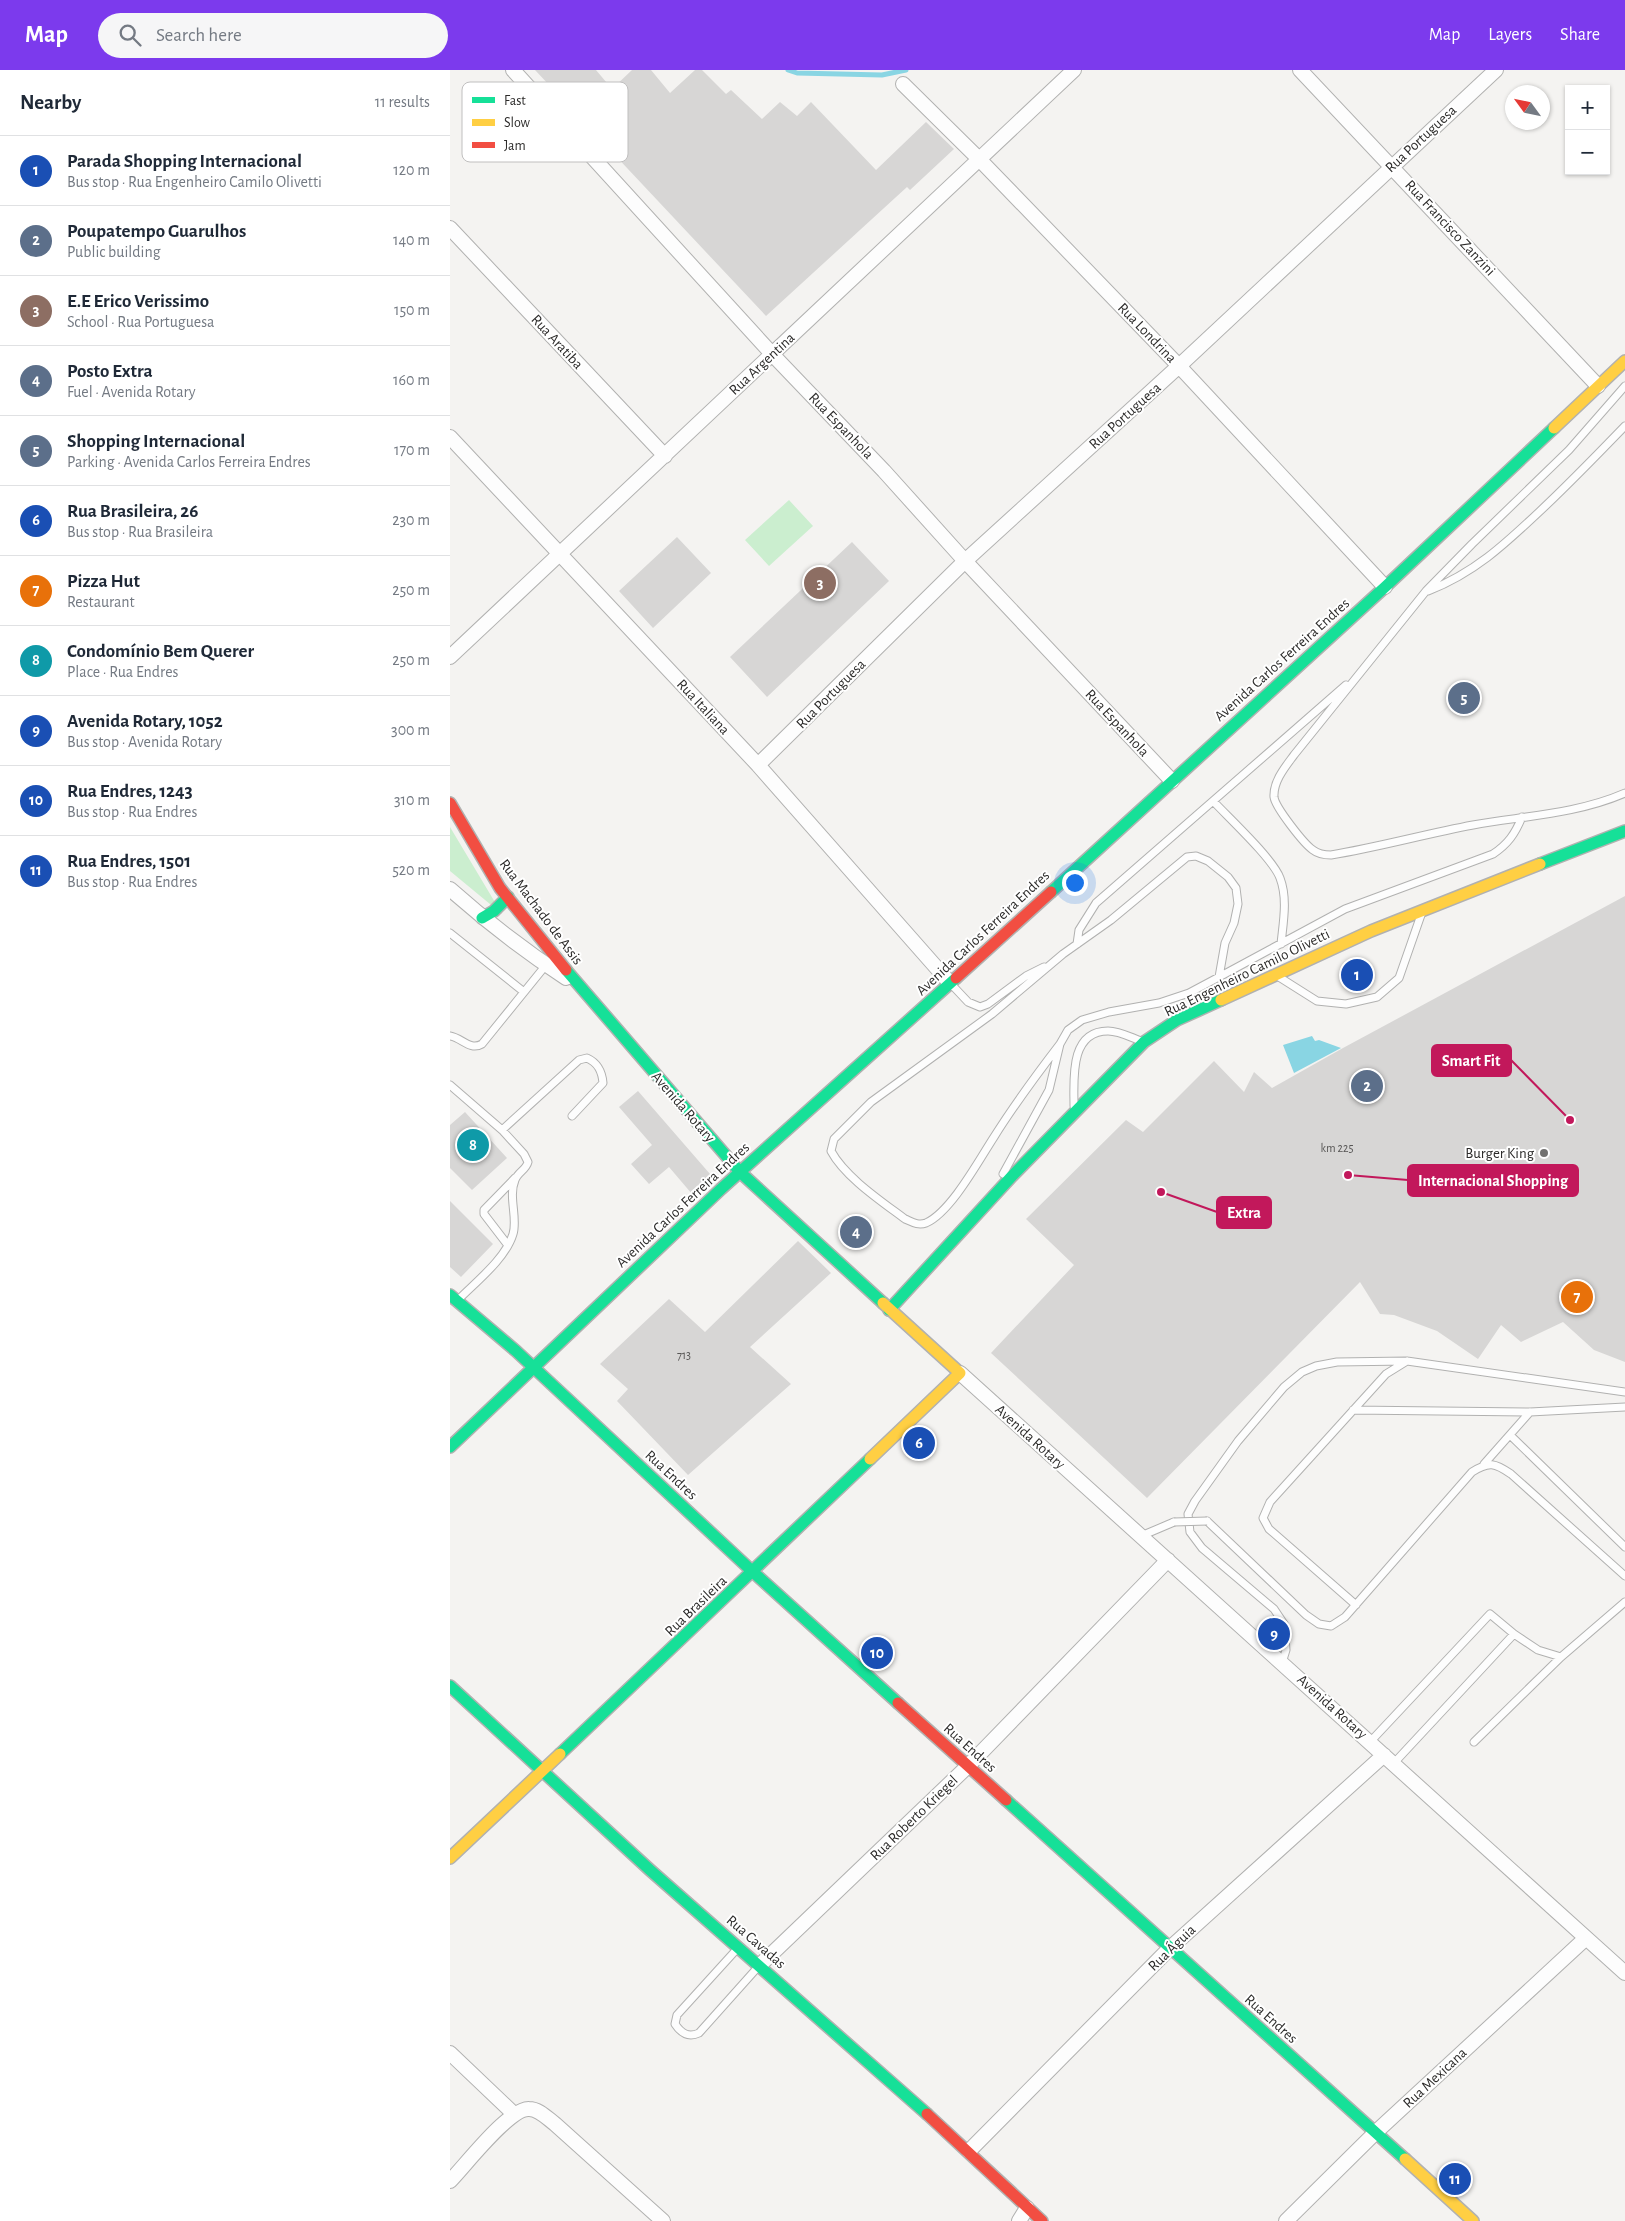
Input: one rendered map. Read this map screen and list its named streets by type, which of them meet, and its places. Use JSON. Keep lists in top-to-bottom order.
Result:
{
  "streets": {
    "street": [
      "Rua Portuguesa",
      "Rua Francisco Zanzini",
      "Rua Londrina",
      "Rua Aratiba",
      "Rua Argentina",
      "Rua Espanhola",
      "Avenida Carlos Ferreira Endres",
      "Rua Italiana",
      "Rua Machado de Assis",
      "Rua Engenheiro Camilo Olivetti",
      "Avenida Rotary",
      "Rua Endres",
      "Rua Brasileira",
      "Rua Roberto Kriegel",
      "Rua Cavadas",
      "Rua Águia",
      "Rua Mexicana"
    ]
  },
  "crossings": [
    ["Rua Portuguesa", "Rua Francisco Zanzini"],
    ["Rua Portuguesa", "Rua Londrina"],
    ["Rua Portuguesa", "Rua Espanhola"],
    ["Rua Portuguesa", "Rua Italiana"],
    ["Rua Francisco Zanzini", "Avenida Carlos Ferreira Endres"],
    ["Rua Londrina", "Rua Argentina"],
    ["Rua Londrina", "Avenida Carlos Ferreira Endres"],
    ["Rua Aratiba", "Rua Argentina"],
    ["Rua Argentina", "Rua Espanhola"],
    ["Rua Argentina", "Rua Italiana"],
    ["Rua Espanhola", "Avenida Carlos Ferreira Endres"],
    ["Avenida Carlos Ferreira Endres", "Rua Italiana"],
    ["Avenida Carlos Ferreira Endres", "Avenida Rotary"],
    ["Avenida Carlos Ferreira Endres", "Rua Endres"],
    ["Rua Machado de Assis", "Avenida Rotary"],
    ["Rua Engenheiro Camilo Olivetti", "Avenida Rotary"],
    ["Avenida Rotary", "Rua Brasileira"],
    ["Avenida Rotary", "Rua Roberto Kriegel"],
    ["Avenida Rotary", "Rua Águia"],
    ["Avenida Rotary", "Rua Mexicana"],
    ["Rua Endres", "Rua Brasileira"],
    ["Rua Endres", "Rua Roberto Kriegel"],
    ["Rua Endres", "Rua Águia"],
    ["Rua Endres", "Rua Mexicana"],
    ["Rua Brasileira", "Rua Cavadas"],
    ["Rua Roberto Kriegel", "Rua Cavadas"],
    ["Rua Cavadas", "Rua Águia"]
  ],
  "places": [
    "Smart Fit",
    "Burger King",
    "Internacional Shopping",
    "Extra"
  ],
  "house_numbers": ["km 225", "713"],
  "legend": ["Fast", "Slow", "Jam"],
  "north": "top left",
  "page": {
    "header": "Map",
    "search": "Search here",
    "nav": ["Map", "Layers", "Share"],
    "heading": ["Nearby", "11 results"],
    "map_buttons": ["+", "−"],
    "list": [
      {
        "mark": "1",
        "name": "Parada Shopping Internacional",
        "note": "Bus stop · Rua Engenheiro Camilo Olivetti",
        "value": "120 m"
      },
      {
        "mark": "2",
        "name": "Poupatempo Guarulhos",
        "note": "Public building",
        "value": "140 m"
      },
      {
        "mark": "3",
        "name": "E.E Erico Verissimo",
        "note": "School · Rua Portuguesa",
        "value": "150 m"
      },
      {
        "mark": "4",
        "name": "Posto Extra",
        "note": "Fuel · Avenida Rotary",
        "value": "160 m"
      },
      {
        "mark": "5",
        "name": "Shopping Internacional",
        "note": "Parking · Avenida Carlos Ferreira Endres",
        "value": "170 m"
      },
      {
        "mark": "6",
        "name": "Rua Brasileira, 26",
        "note": "Bus stop · Rua Brasileira",
        "value": "230 m"
      },
      {
        "mark": "7",
        "name": "Pizza Hut",
        "note": "Restaurant",
        "value": "250 m"
      },
      {
        "mark": "8",
        "name": "Condomínio Bem Querer",
        "note": "Place · Rua Endres",
        "value": "250 m"
      },
      {
        "mark": "9",
        "name": "Avenida Rotary, 1052",
        "note": "Bus stop · Avenida Rotary",
        "value": "300 m"
      },
      {
        "mark": "10",
        "name": "Rua Endres, 1243",
        "note": "Bus stop · Rua Endres",
        "value": "310 m"
      },
      {
        "mark": "11",
        "name": "Rua Endres, 1501",
        "note": "Bus stop · Rua Endres",
        "value": "520 m"
      }
    ],
    "pins": [
      "3",
      "5",
      "1",
      "2",
      "8",
      "4",
      "7",
      "6",
      "9",
      "10",
      "11"
    ]
  }
}
